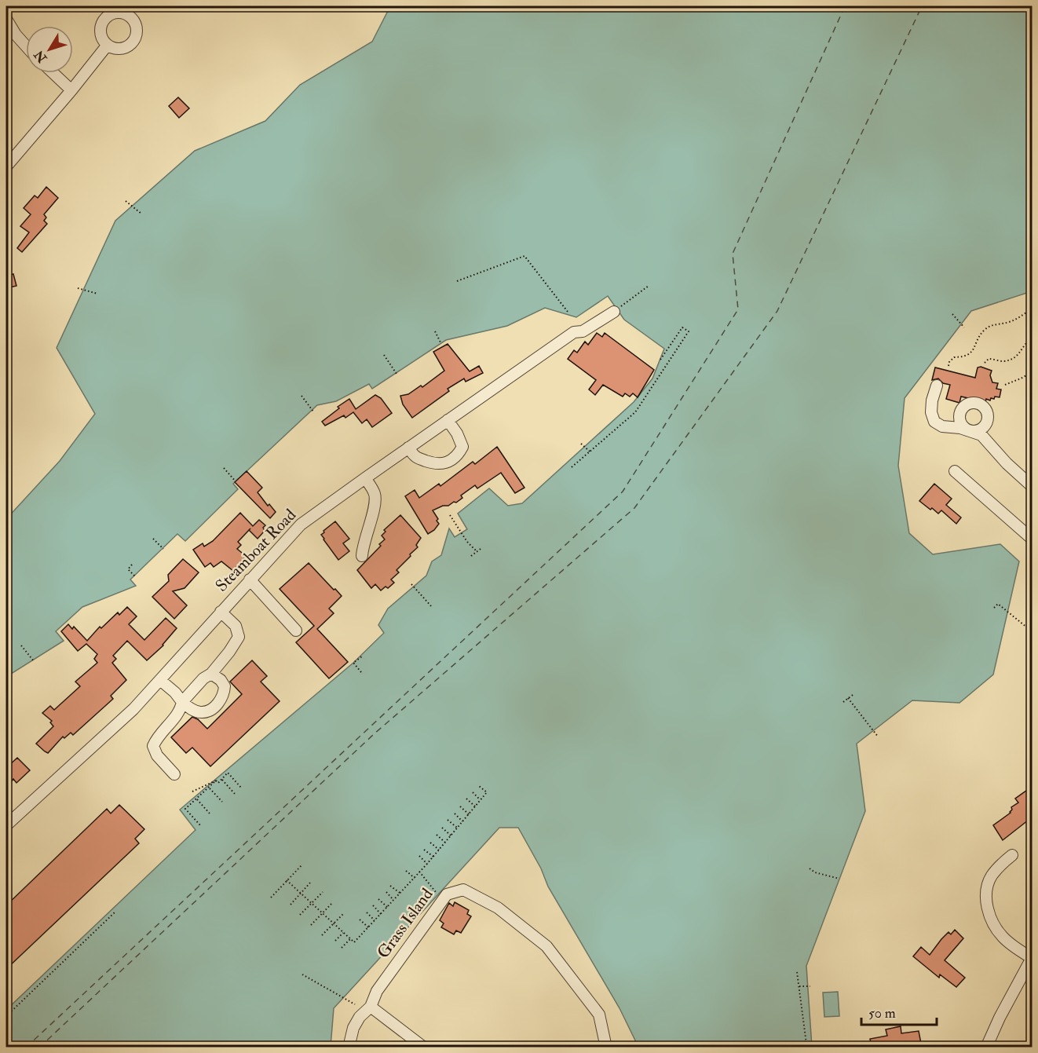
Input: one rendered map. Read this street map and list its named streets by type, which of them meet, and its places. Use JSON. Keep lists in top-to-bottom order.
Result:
{
  "streets": {
    "street": ["Steamboat Road", "Grass Island"]
  },
  "scale_bar": "50 m",
  "north": "bottom left"
}
